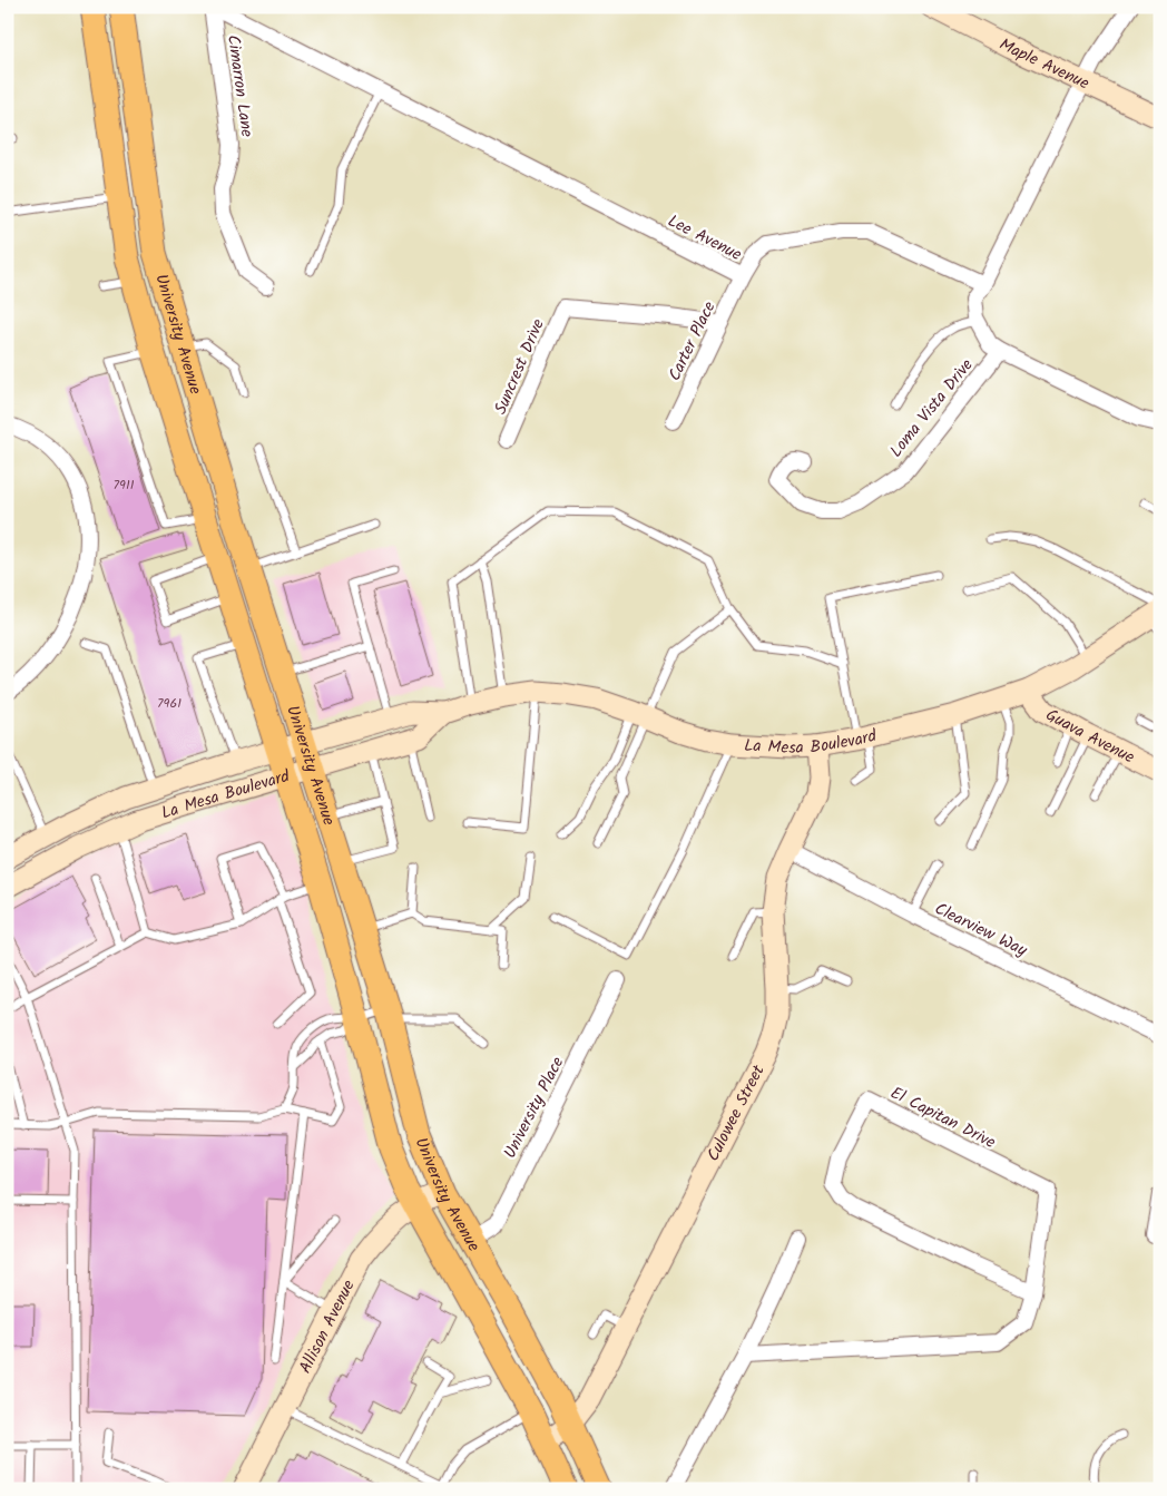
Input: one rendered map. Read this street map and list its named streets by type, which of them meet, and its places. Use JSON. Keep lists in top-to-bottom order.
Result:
{
  "streets": {
    "main road": [
      "Maple Avenue",
      "University Avenue",
      "Guava Avenue",
      "La Mesa Boulevard",
      "Culowee Street",
      "Allison Avenue"
    ],
    "street": [
      "Cimarron Lane",
      "Lee Avenue",
      "Carter Place",
      "Suncrest Drive",
      "Loma Vista Drive",
      "Clearview Way",
      "University Place",
      "El Capitan Drive"
    ]
  },
  "crossings": [
    ["Cimarron Lane", "Lee Avenue"],
    ["Lee Avenue", "Carter Place"],
    ["University Avenue", "La Mesa Boulevard"],
    ["University Avenue", "University Place"],
    ["University Avenue", "Culowee Street"],
    ["University Avenue", "Allison Avenue"],
    ["Carter Place", "Suncrest Drive"],
    ["Guava Avenue", "La Mesa Boulevard"],
    ["La Mesa Boulevard", "Culowee Street"],
    ["Clearview Way", "Culowee Street"]
  ],
  "house_numbers": ["7911", "7961"]
}
